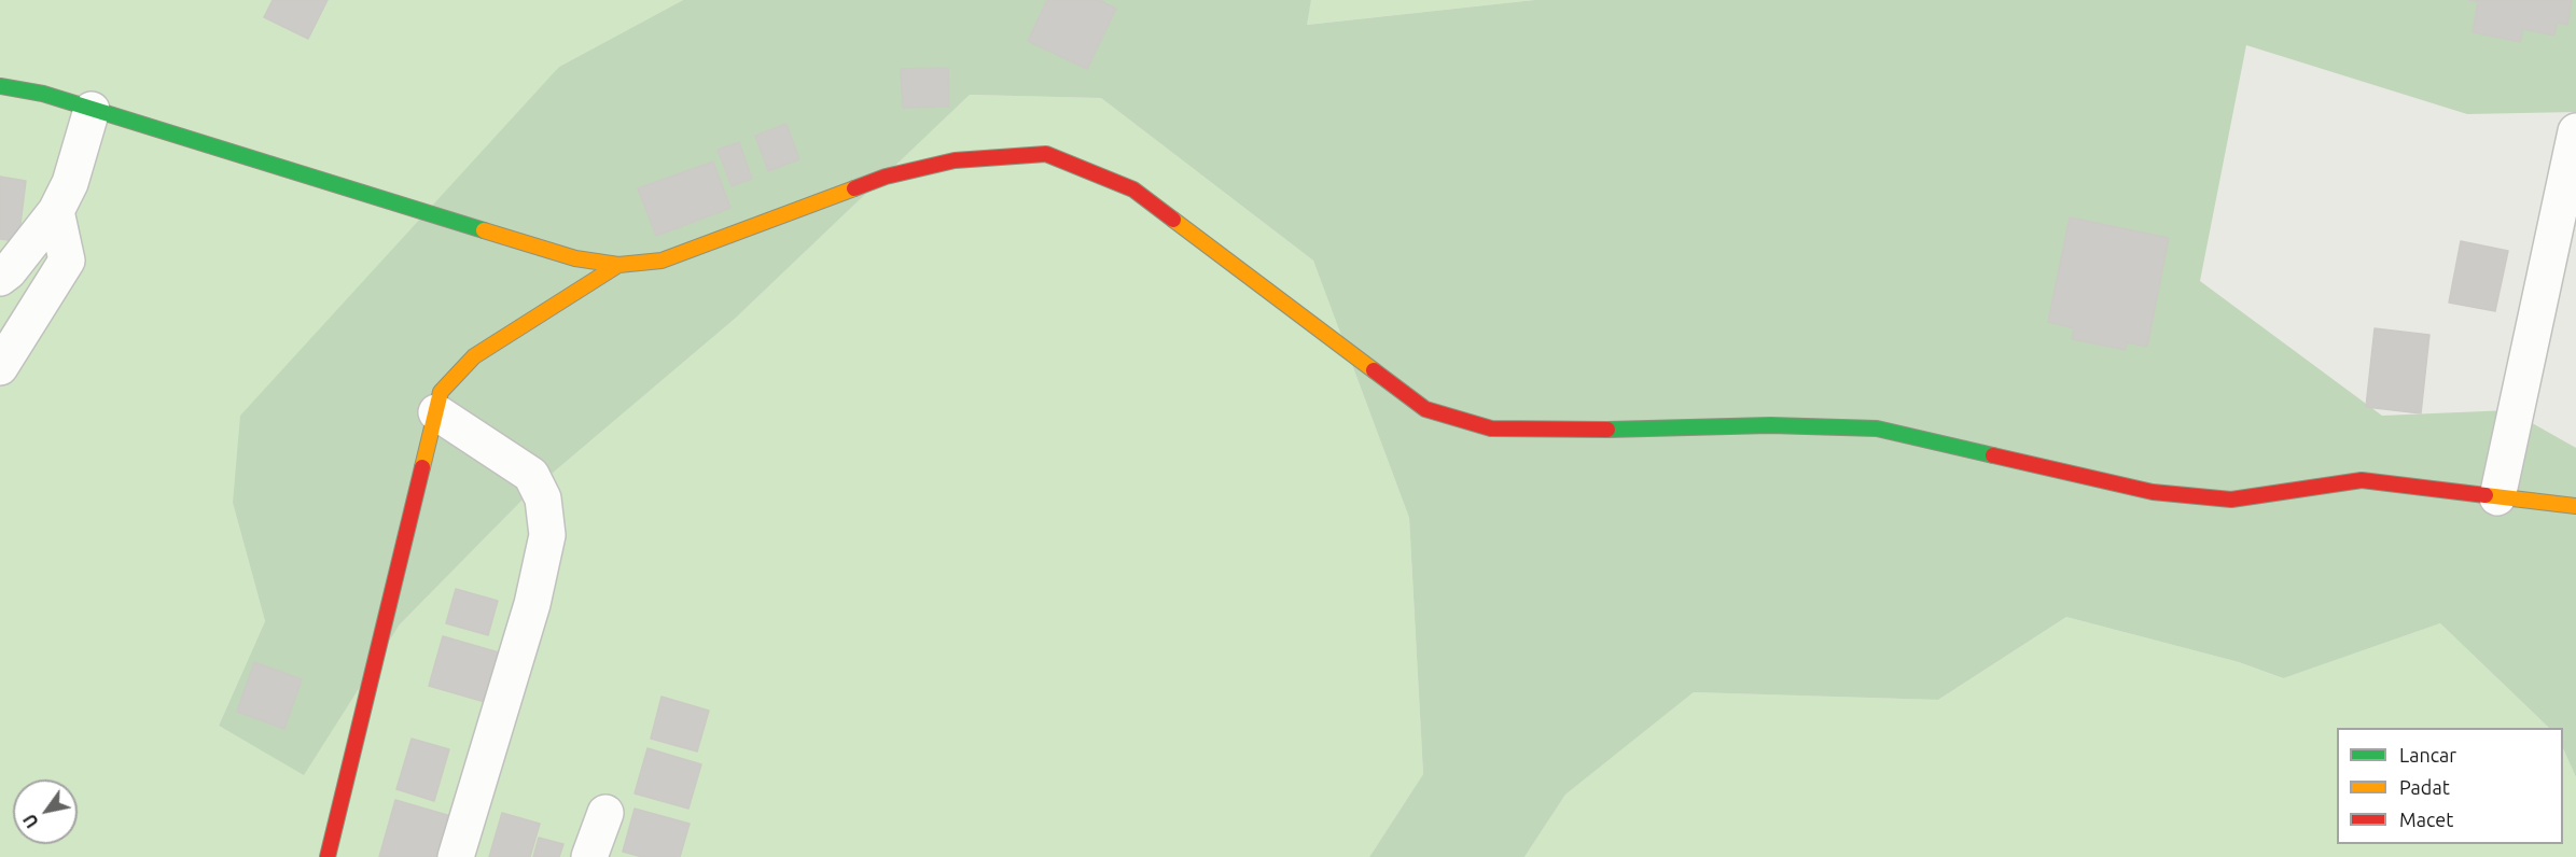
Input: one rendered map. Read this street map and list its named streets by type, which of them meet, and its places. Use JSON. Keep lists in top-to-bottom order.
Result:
{
  "legend": ["Lancar", "Padat", "Macet"],
  "north": "bottom left"
}
